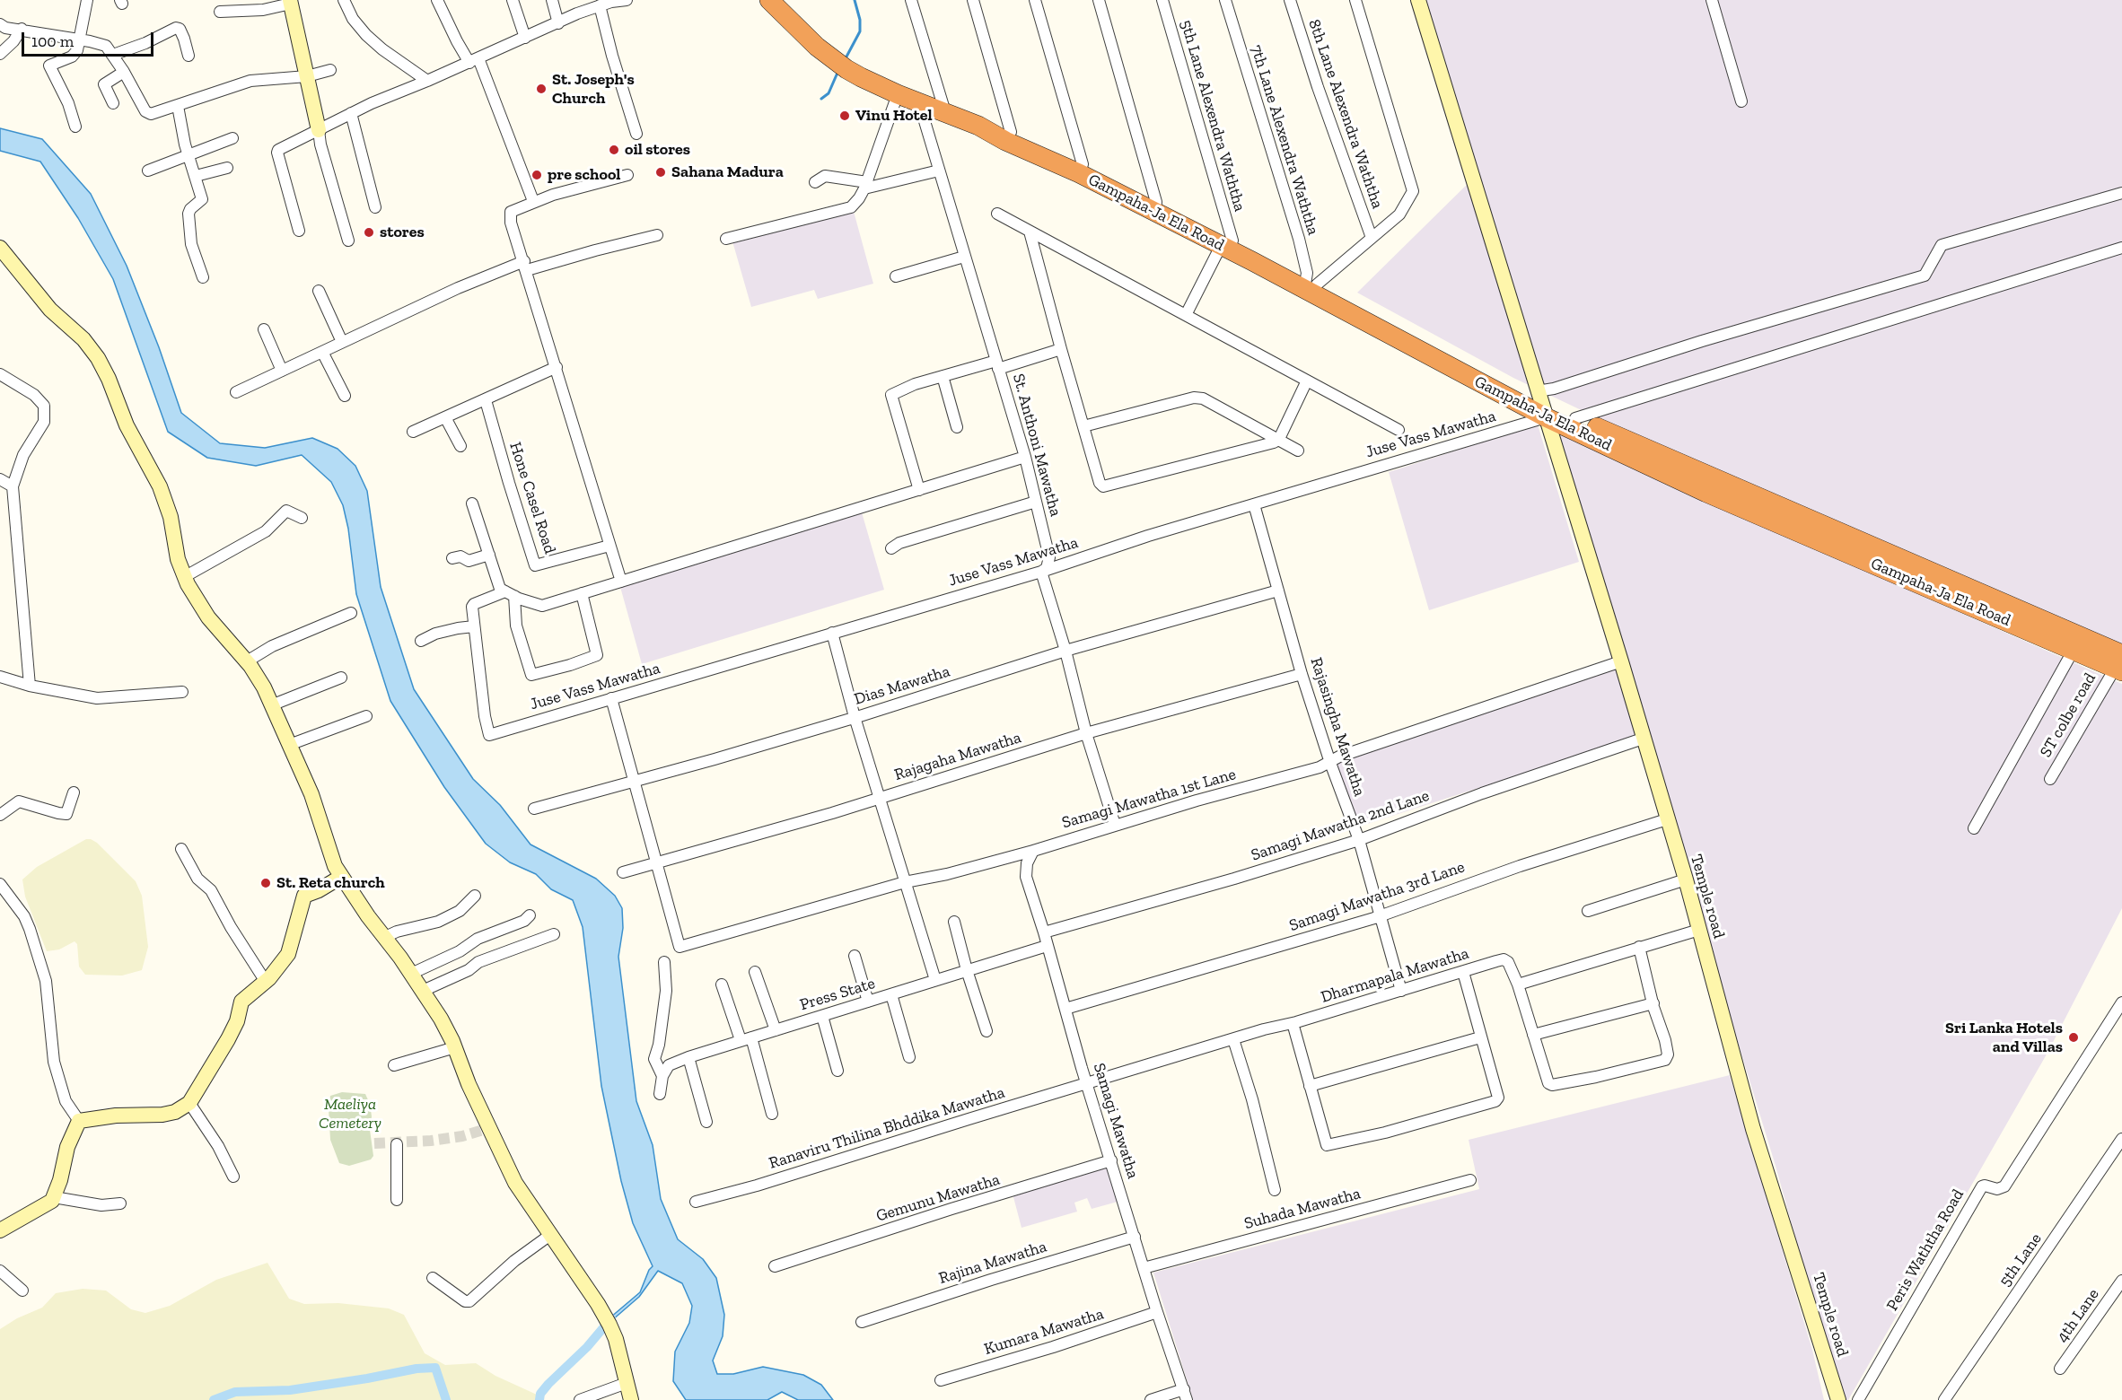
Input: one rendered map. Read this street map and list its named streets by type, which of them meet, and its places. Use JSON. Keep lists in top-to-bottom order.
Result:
{
  "streets": {
    "highway": ["Gampaha-Ja Ela Road"],
    "street": [
      "8th Lane Alexendra Waththa",
      "5th Lane Alexendra Waththa",
      "7th Lane Alexendra Waththa",
      "Juse Vass Mawatha",
      "St. Anthoni Mawatha",
      "Hone Casel Road",
      "Dias Mawatha",
      "ST colbe road",
      "Rajasingha Mawatha",
      "Rajagaha Mawatha",
      "Samagi Mawatha 1st Lane",
      "Samagi Mawatha 2nd Lane",
      "Samagi Mawatha 3rd Lane",
      "Temple road",
      "Dharmapala Mawatha",
      "Press State",
      "Samagi Mawatha",
      "Ranaviru Thilina Bhddika Mawatha",
      "Gemunu Mawatha",
      "Suhada Mawatha",
      "Peris Waththa Road",
      "5th Lane",
      "Rajina Mawatha",
      "4th Lane",
      "Kumara Mawatha"
    ]
  },
  "crossings": [
    ["5th Lane Alexendra Waththa", "Gampaha-Ja Ela Road"],
    ["7th Lane Alexendra Waththa", "Gampaha-Ja Ela Road"],
    ["Gampaha-Ja Ela Road", "Juse Vass Mawatha"],
    ["Gampaha-Ja Ela Road", "St. Anthoni Mawatha"],
    ["Gampaha-Ja Ela Road", "ST colbe road"],
    ["Gampaha-Ja Ela Road", "Temple road"],
    ["Juse Vass Mawatha", "St. Anthoni Mawatha"],
    ["Juse Vass Mawatha", "Rajasingha Mawatha"],
    ["Juse Vass Mawatha", "Temple road"],
    ["Dias Mawatha", "Rajasingha Mawatha"],
    ["Rajasingha Mawatha", "Rajagaha Mawatha"],
    ["Rajasingha Mawatha", "Samagi Mawatha 1st Lane"],
    ["Rajasingha Mawatha", "Samagi Mawatha 2nd Lane"],
    ["Rajasingha Mawatha", "Samagi Mawatha 3rd Lane"],
    ["Rajasingha Mawatha", "Dharmapala Mawatha"],
    ["Rajagaha Mawatha", "Samagi Mawatha 1st Lane"],
    ["Samagi Mawatha 1st Lane", "Temple road"],
    ["Samagi Mawatha 1st Lane", "Samagi Mawatha"],
    ["Samagi Mawatha 2nd Lane", "Temple road"],
    ["Samagi Mawatha 2nd Lane", "Samagi Mawatha"],
    ["Samagi Mawatha 3rd Lane", "Temple road"],
    ["Samagi Mawatha 3rd Lane", "Samagi Mawatha"],
    ["Dharmapala Mawatha", "Samagi Mawatha"],
    ["Dharmapala Mawatha", "Ranaviru Thilina Bhddika Mawatha"],
    ["Press State", "Samagi Mawatha"],
    ["Samagi Mawatha", "Ranaviru Thilina Bhddika Mawatha"],
    ["Samagi Mawatha", "Gemunu Mawatha"],
    ["Samagi Mawatha", "Suhada Mawatha"],
    ["Samagi Mawatha", "Rajina Mawatha"],
    ["Samagi Mawatha", "Kumara Mawatha"]
  ],
  "parks": ["Maeliya Cemetery"],
  "places": [
    "St. Joseph's Church",
    "Vinu Hotel",
    "oil stores",
    "Sahana Madura",
    "pre school",
    "stores",
    "St. Reta church",
    "Sri Lanka Hotels and Villas"
  ],
  "scale_bar": "100 m"
}
